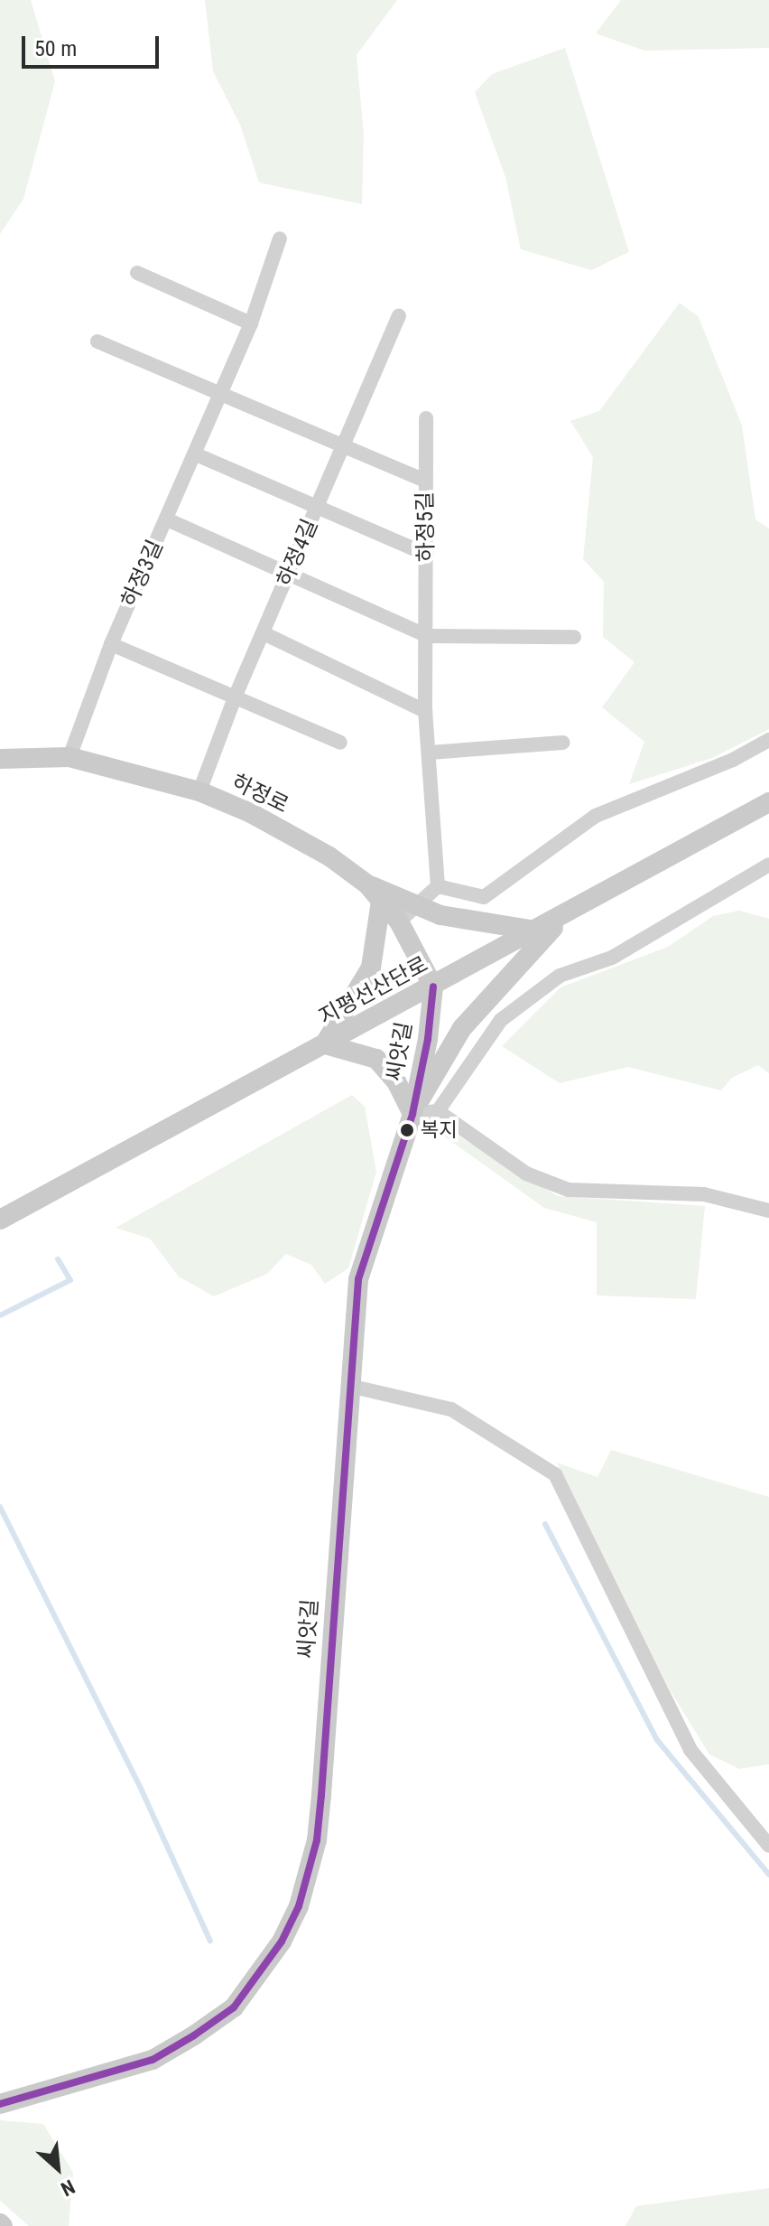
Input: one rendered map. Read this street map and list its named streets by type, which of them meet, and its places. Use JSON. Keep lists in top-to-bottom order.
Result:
{
  "streets": {
    "street": [
      "하정5길",
      "하정4길",
      "하정3길",
      "하정로",
      "지평선산단로",
      "씨앗길"
    ]
  },
  "crossings": [
    ["하정4길", "하정로"],
    ["하정3길", "하정로"],
    ["하정로", "지평선산단로"],
    ["하정로", "씨앗길"],
    ["지평선산단로", "씨앗길"]
  ],
  "places": ["복지"],
  "scale_bar": "50 m",
  "north": "bottom right"
}
